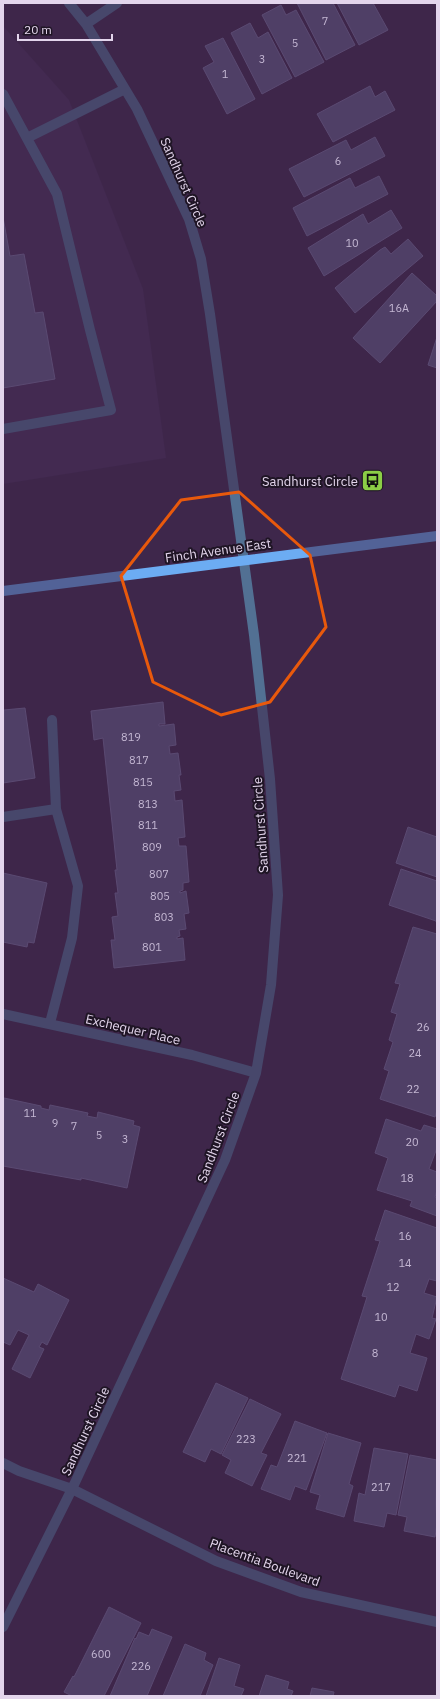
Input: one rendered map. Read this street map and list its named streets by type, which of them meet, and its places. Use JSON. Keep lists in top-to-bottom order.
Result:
{
  "streets": {
    "main road": ["Finch Avenue East"],
    "street": ["Sandhurst Circle", "Exchequer Place", "Placentia Boulevard"]
  },
  "crossings": [
    ["Sandhurst Circle", "Finch Avenue East"],
    ["Sandhurst Circle", "Exchequer Place"],
    ["Sandhurst Circle", "Placentia Boulevard"]
  ],
  "places": {
    "bus stop": ["Sandhurst Circle"]
  },
  "house_numbers": [
    "7",
    "5",
    "3",
    "1",
    "6",
    "10",
    "16A",
    "819",
    "817",
    "815",
    "813",
    "811",
    "809",
    "807",
    "805",
    "803",
    "801",
    "26",
    "24",
    "22",
    "11",
    "9",
    "7",
    "5",
    "3",
    "20",
    "18",
    "16",
    "14",
    "12",
    "10",
    "8",
    "223",
    "221",
    "217",
    "600",
    "226"
  ],
  "scale_bar": "20 m"
}
